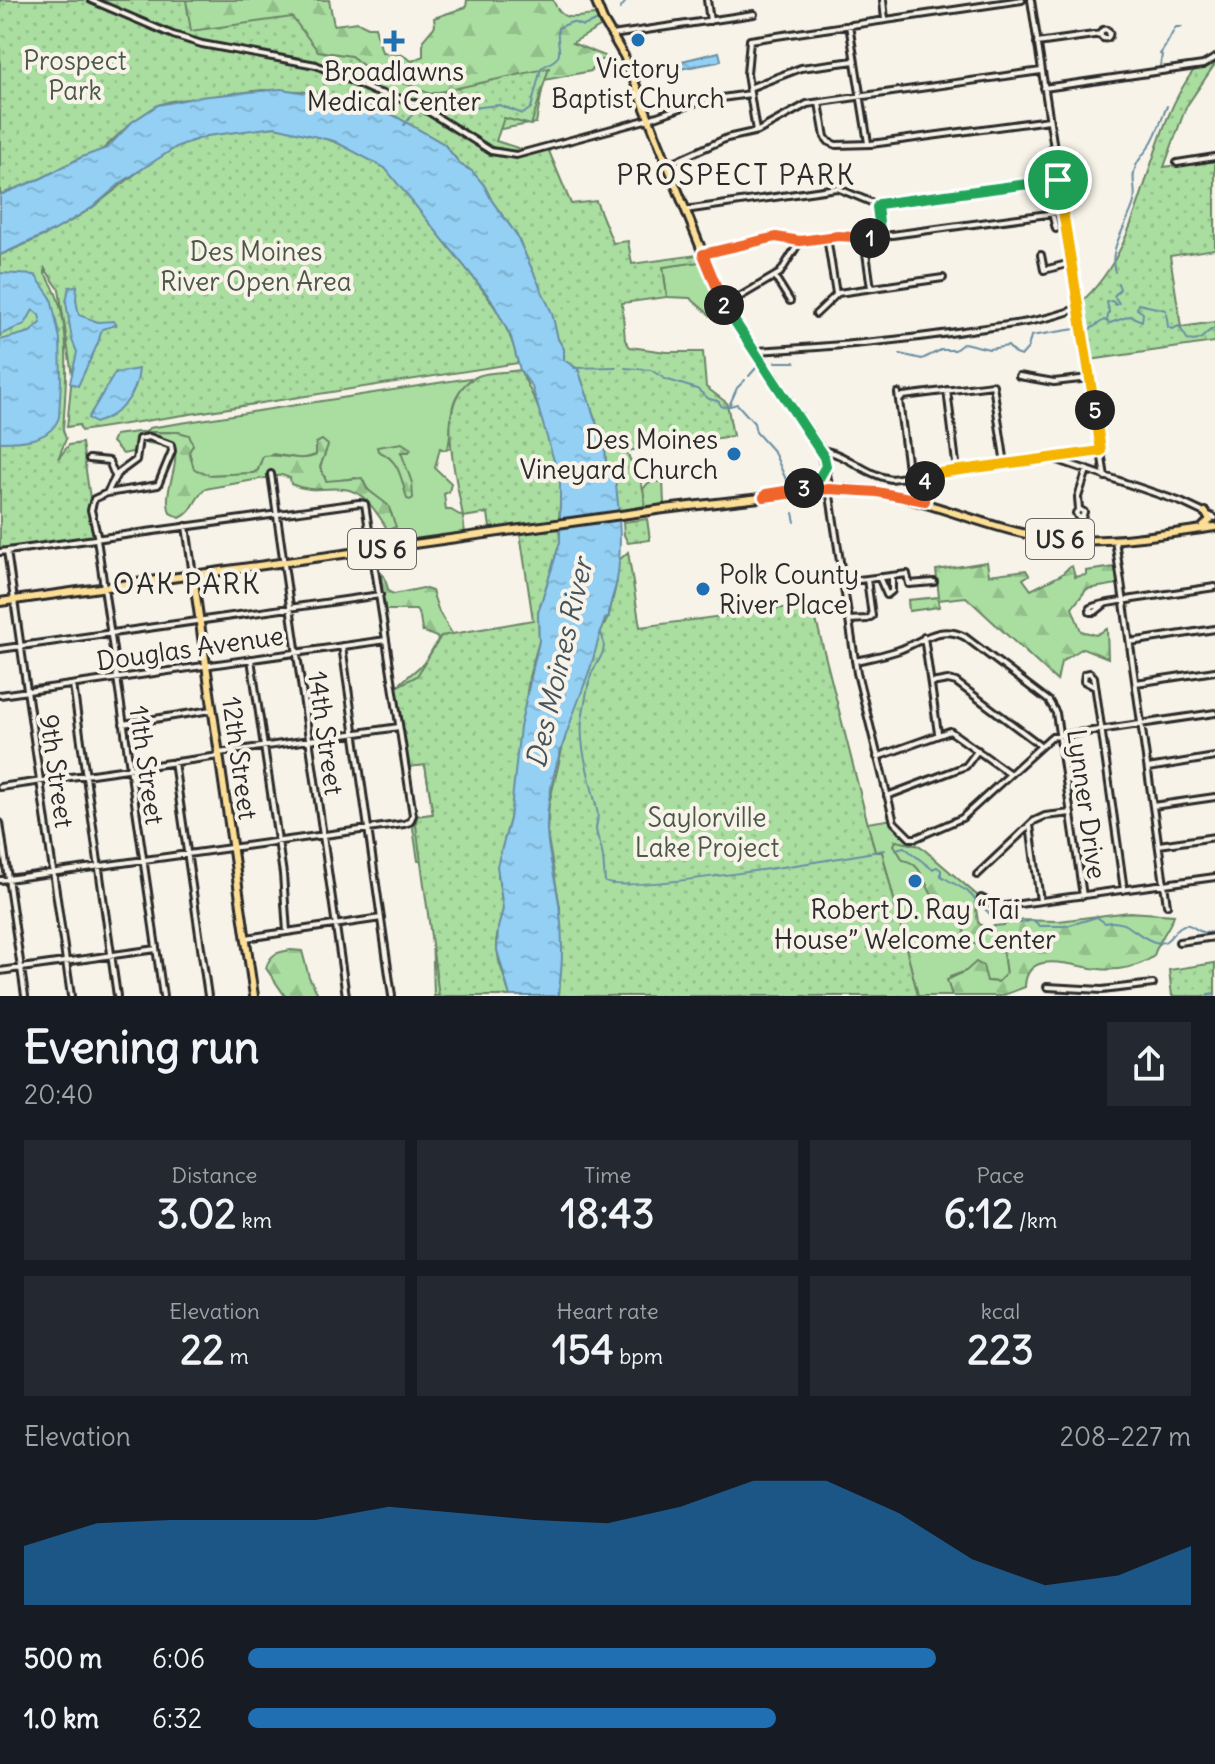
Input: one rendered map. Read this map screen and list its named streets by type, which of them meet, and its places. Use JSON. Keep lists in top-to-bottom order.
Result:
{
  "streets": {
    "main road": ["US 6", "12th Street"],
    "street": [
      "Douglas Avenue",
      "14th Street",
      "11th Street",
      "9th Street",
      "Lynner Drive"
    ]
  },
  "crossings": [
    ["US 6", "14th Street"],
    ["US 6", "12th Street"],
    ["US 6", "11th Street"],
    ["US 6", "9th Street"],
    ["Douglas Avenue", "14th Street"],
    ["Douglas Avenue", "12th Street"],
    ["Douglas Avenue", "11th Street"],
    ["Douglas Avenue", "9th Street"]
  ],
  "districts": ["PROSPECT PARK", "OAK PARK"],
  "water": ["Des Moines River"],
  "parks": ["Prospect Park", "Des Moines River Open Area", "Saylorville Lake Project"],
  "places": {
    "other": [
      "Victory Baptist Church",
      "Des Moines Vineyard Church",
      "Polk County River Place",
      "Robert D. Ray “Tai House” Welcome Center"
    ],
    "health": ["Broadlawns Medical Center"]
  },
  "page": {
    "pins": [
      "1",
      "2",
      "5",
      "4",
      "3"
    ],
    "heading": ["Evening run", "20:40"],
    "stats": [
      ["Distance", "3.02 km"],
      ["Time", "18:43"],
      ["Pace", "6:12 /km"],
      ["Elevation", "22 m"],
      ["Heart rate", "154 bpm"],
      ["kcal", "223"]
    ],
    "chart": ["Elevation", "208–227 m"],
    "list": [
      {
        "name": "500 m",
        "note": "6:06"
      },
      {
        "name": "1.0 km",
        "note": "6:32"
      }
    ]
  }
}
